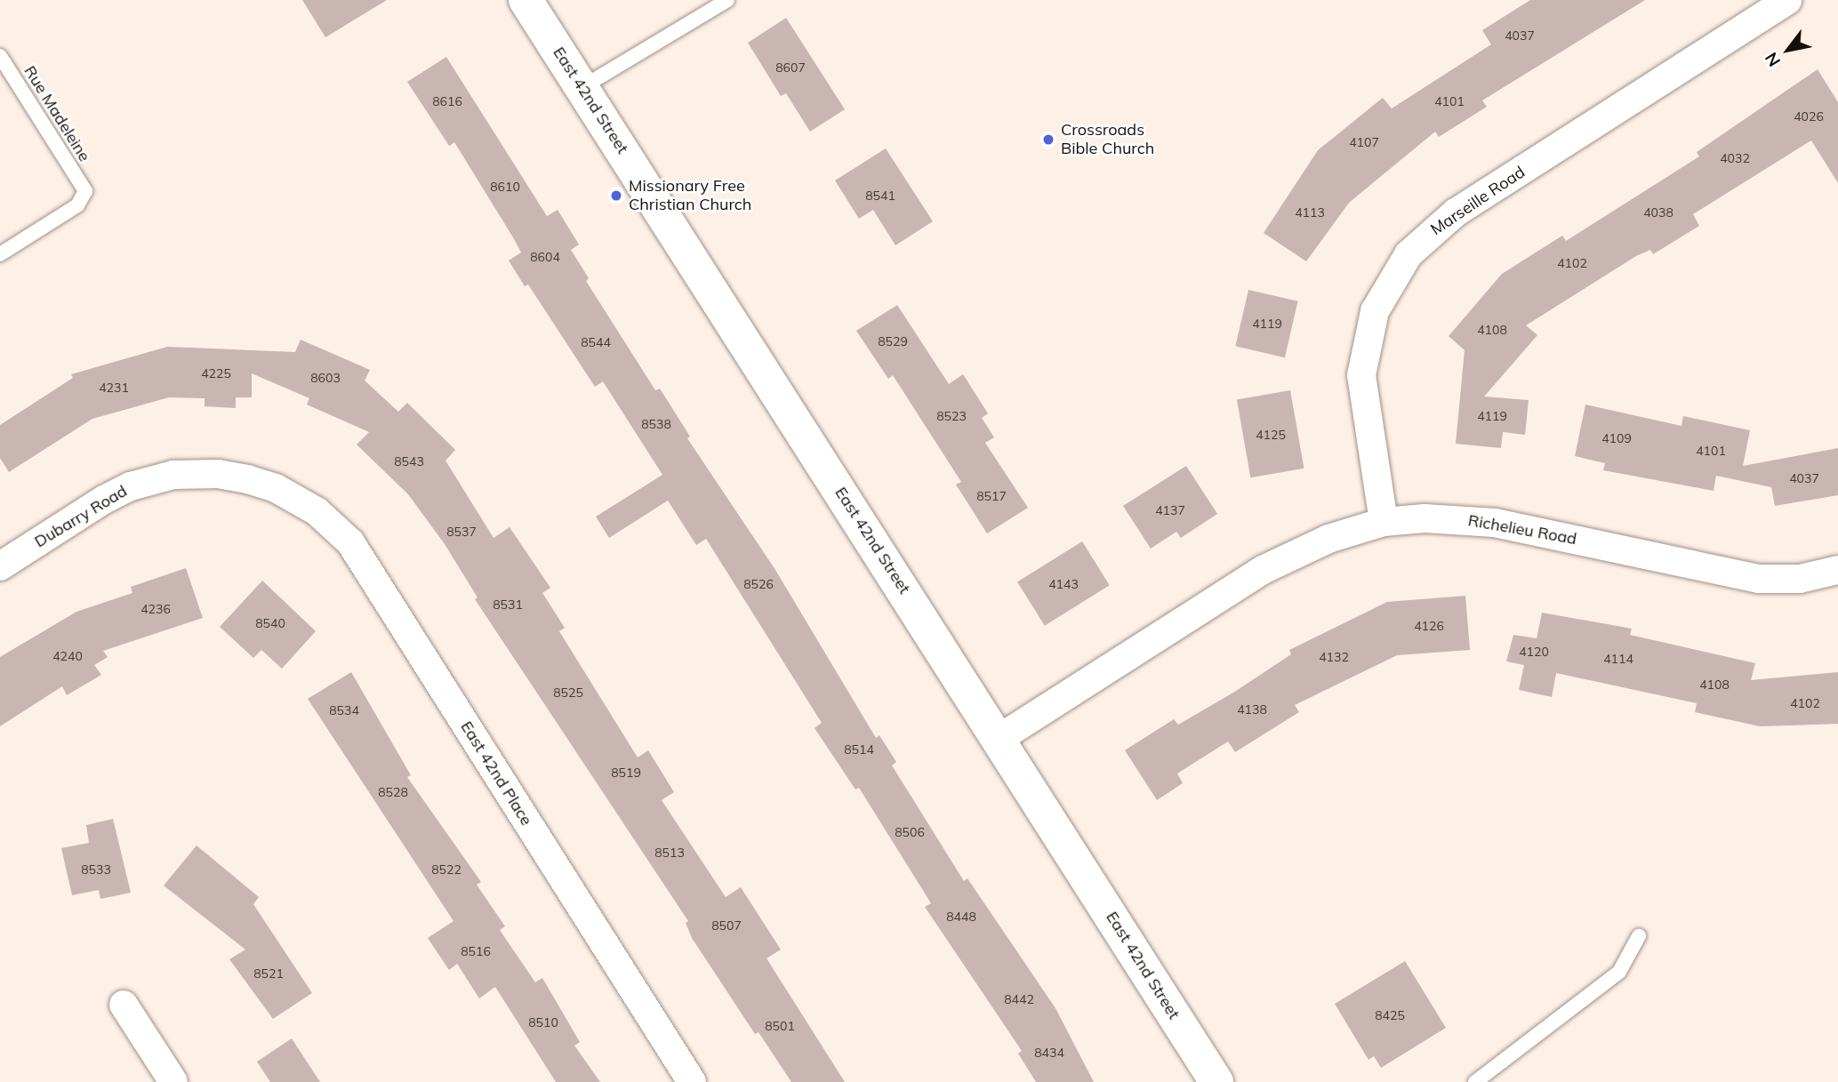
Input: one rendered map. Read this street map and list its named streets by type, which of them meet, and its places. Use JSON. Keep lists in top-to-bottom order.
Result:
{
  "streets": {
    "street": [
      "East 42nd Street",
      "Marseille Road",
      "Dubarry Road",
      "Richelieu Road",
      "East 42nd Place"
    ],
    "lane": ["Rue Madeleine"]
  },
  "crossings": [
    ["East 42nd Street", "Richelieu Road"],
    ["Marseille Road", "Richelieu Road"],
    ["Dubarry Road", "East 42nd Place"]
  ],
  "places": ["Crossroads Bible Church", "Missionary Free Christian Church"],
  "house_numbers": [
    "4037",
    "8607",
    "8616",
    "4101",
    "4026",
    "4107",
    "4032",
    "8610",
    "8541",
    "4113",
    "4038",
    "8604",
    "4102",
    "4119",
    "4108",
    "8529",
    "8544",
    "4225",
    "8603",
    "4231",
    "8523",
    "4119",
    "8538",
    "4125",
    "4109",
    "4101",
    "8543",
    "4037",
    "8517",
    "4137",
    "8537",
    "8526",
    "4143",
    "8531",
    "4236",
    "8540",
    "4126",
    "4120",
    "4240",
    "4132",
    "4114",
    "4108",
    "8525",
    "4102",
    "4138",
    "8534",
    "8514",
    "8519",
    "8528",
    "8506",
    "8513",
    "8533",
    "8522",
    "8448",
    "8507",
    "8516",
    "8521",
    "8442",
    "8425",
    "8510",
    "8501",
    "8434"
  ],
  "north": "bottom left"
}
